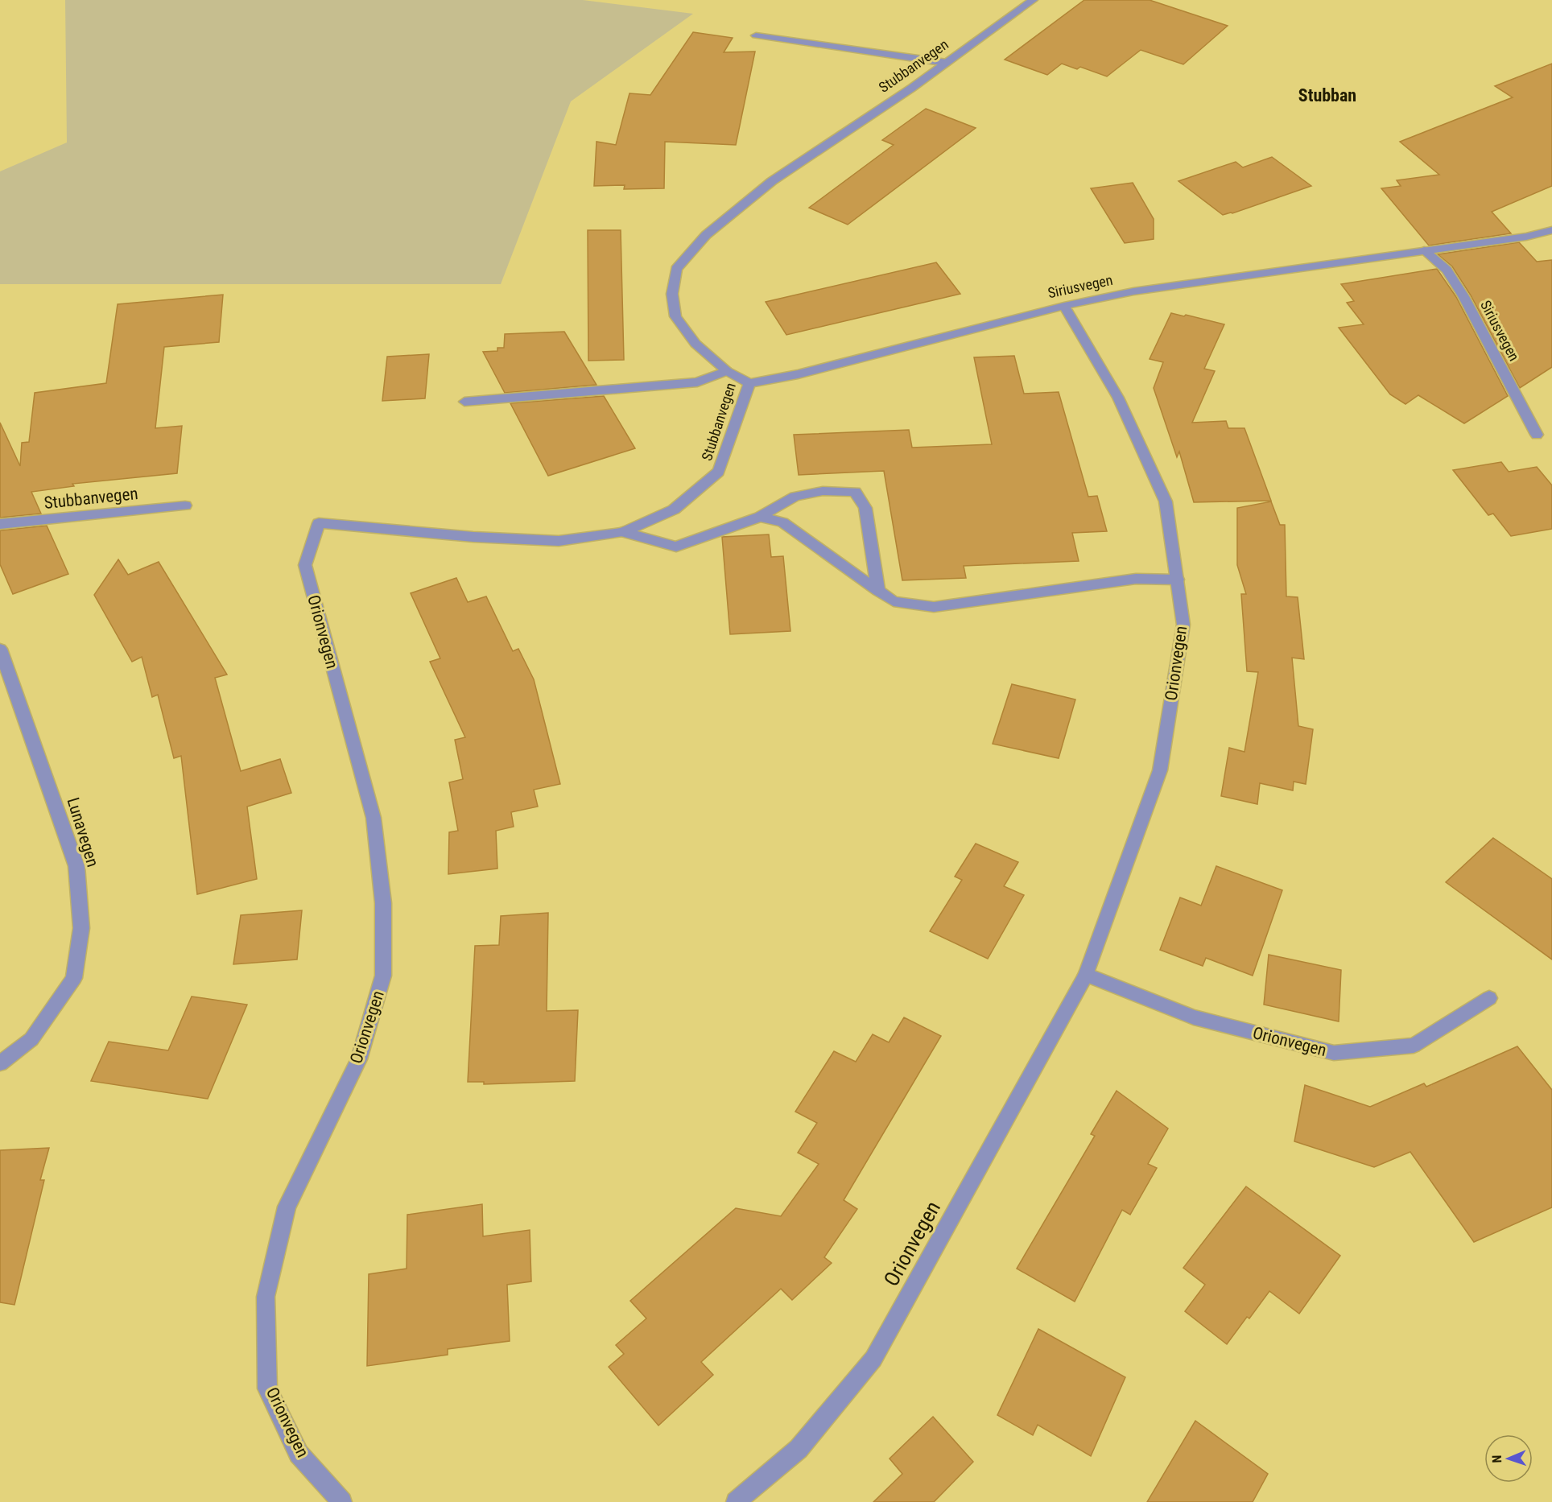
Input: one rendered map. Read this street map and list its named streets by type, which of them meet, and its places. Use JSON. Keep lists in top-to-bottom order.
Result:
{
  "streets": {
    "street": [
      "Stubbanvegen",
      "Siriusvegen",
      "Orionvegen",
      "Lunavegen"
    ]
  },
  "crossings": [
    ["Stubbanvegen", "Siriusvegen"],
    ["Stubbanvegen", "Orionvegen"],
    ["Siriusvegen", "Orionvegen"]
  ],
  "districts": ["Stubban"],
  "north": "left"
}
